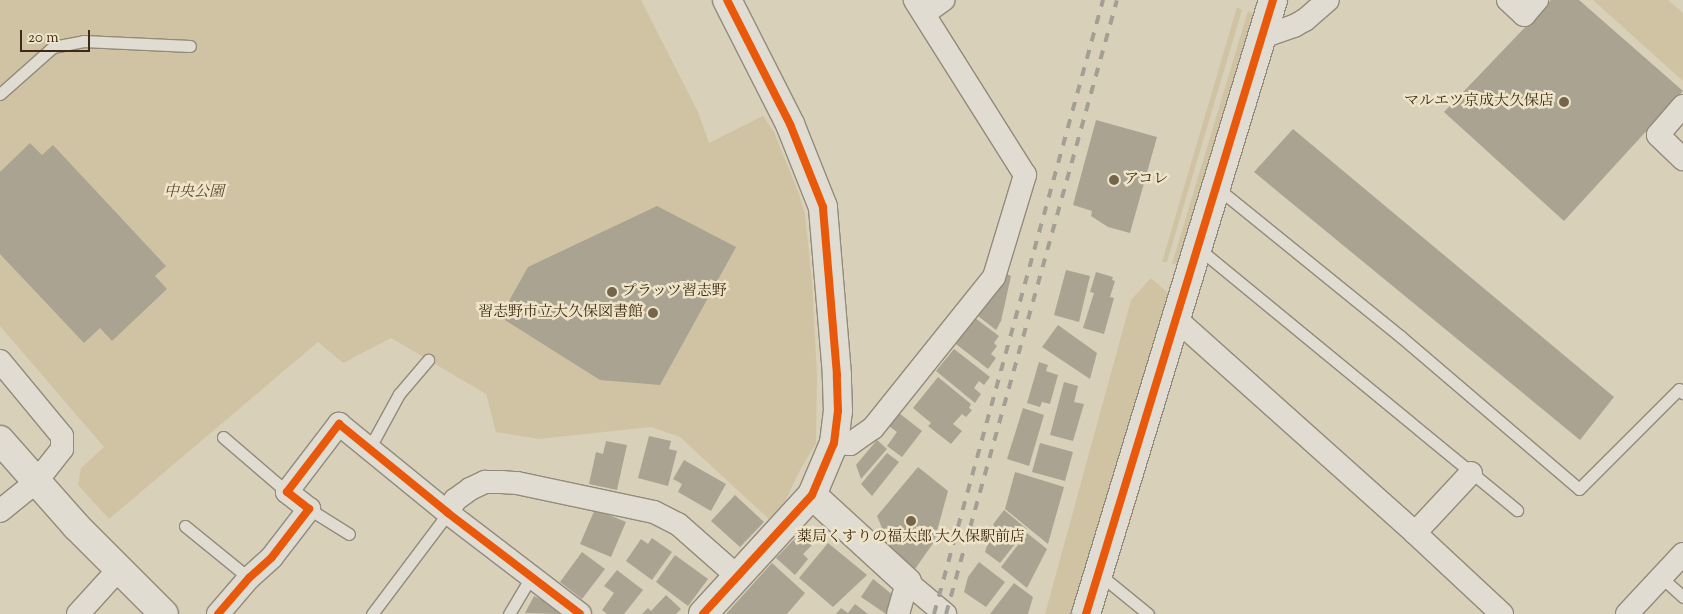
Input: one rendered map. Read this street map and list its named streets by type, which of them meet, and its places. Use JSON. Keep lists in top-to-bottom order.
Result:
{
  "parks": ["中央公園"],
  "places": [
    "マルエツ京成大久保店",
    "アコレ",
    "プラッツ習志野",
    "習志野市立大久保図書館",
    "薬局くすりの福太郎 大久保駅前店"
  ],
  "scale_bar": "20 m"
}
